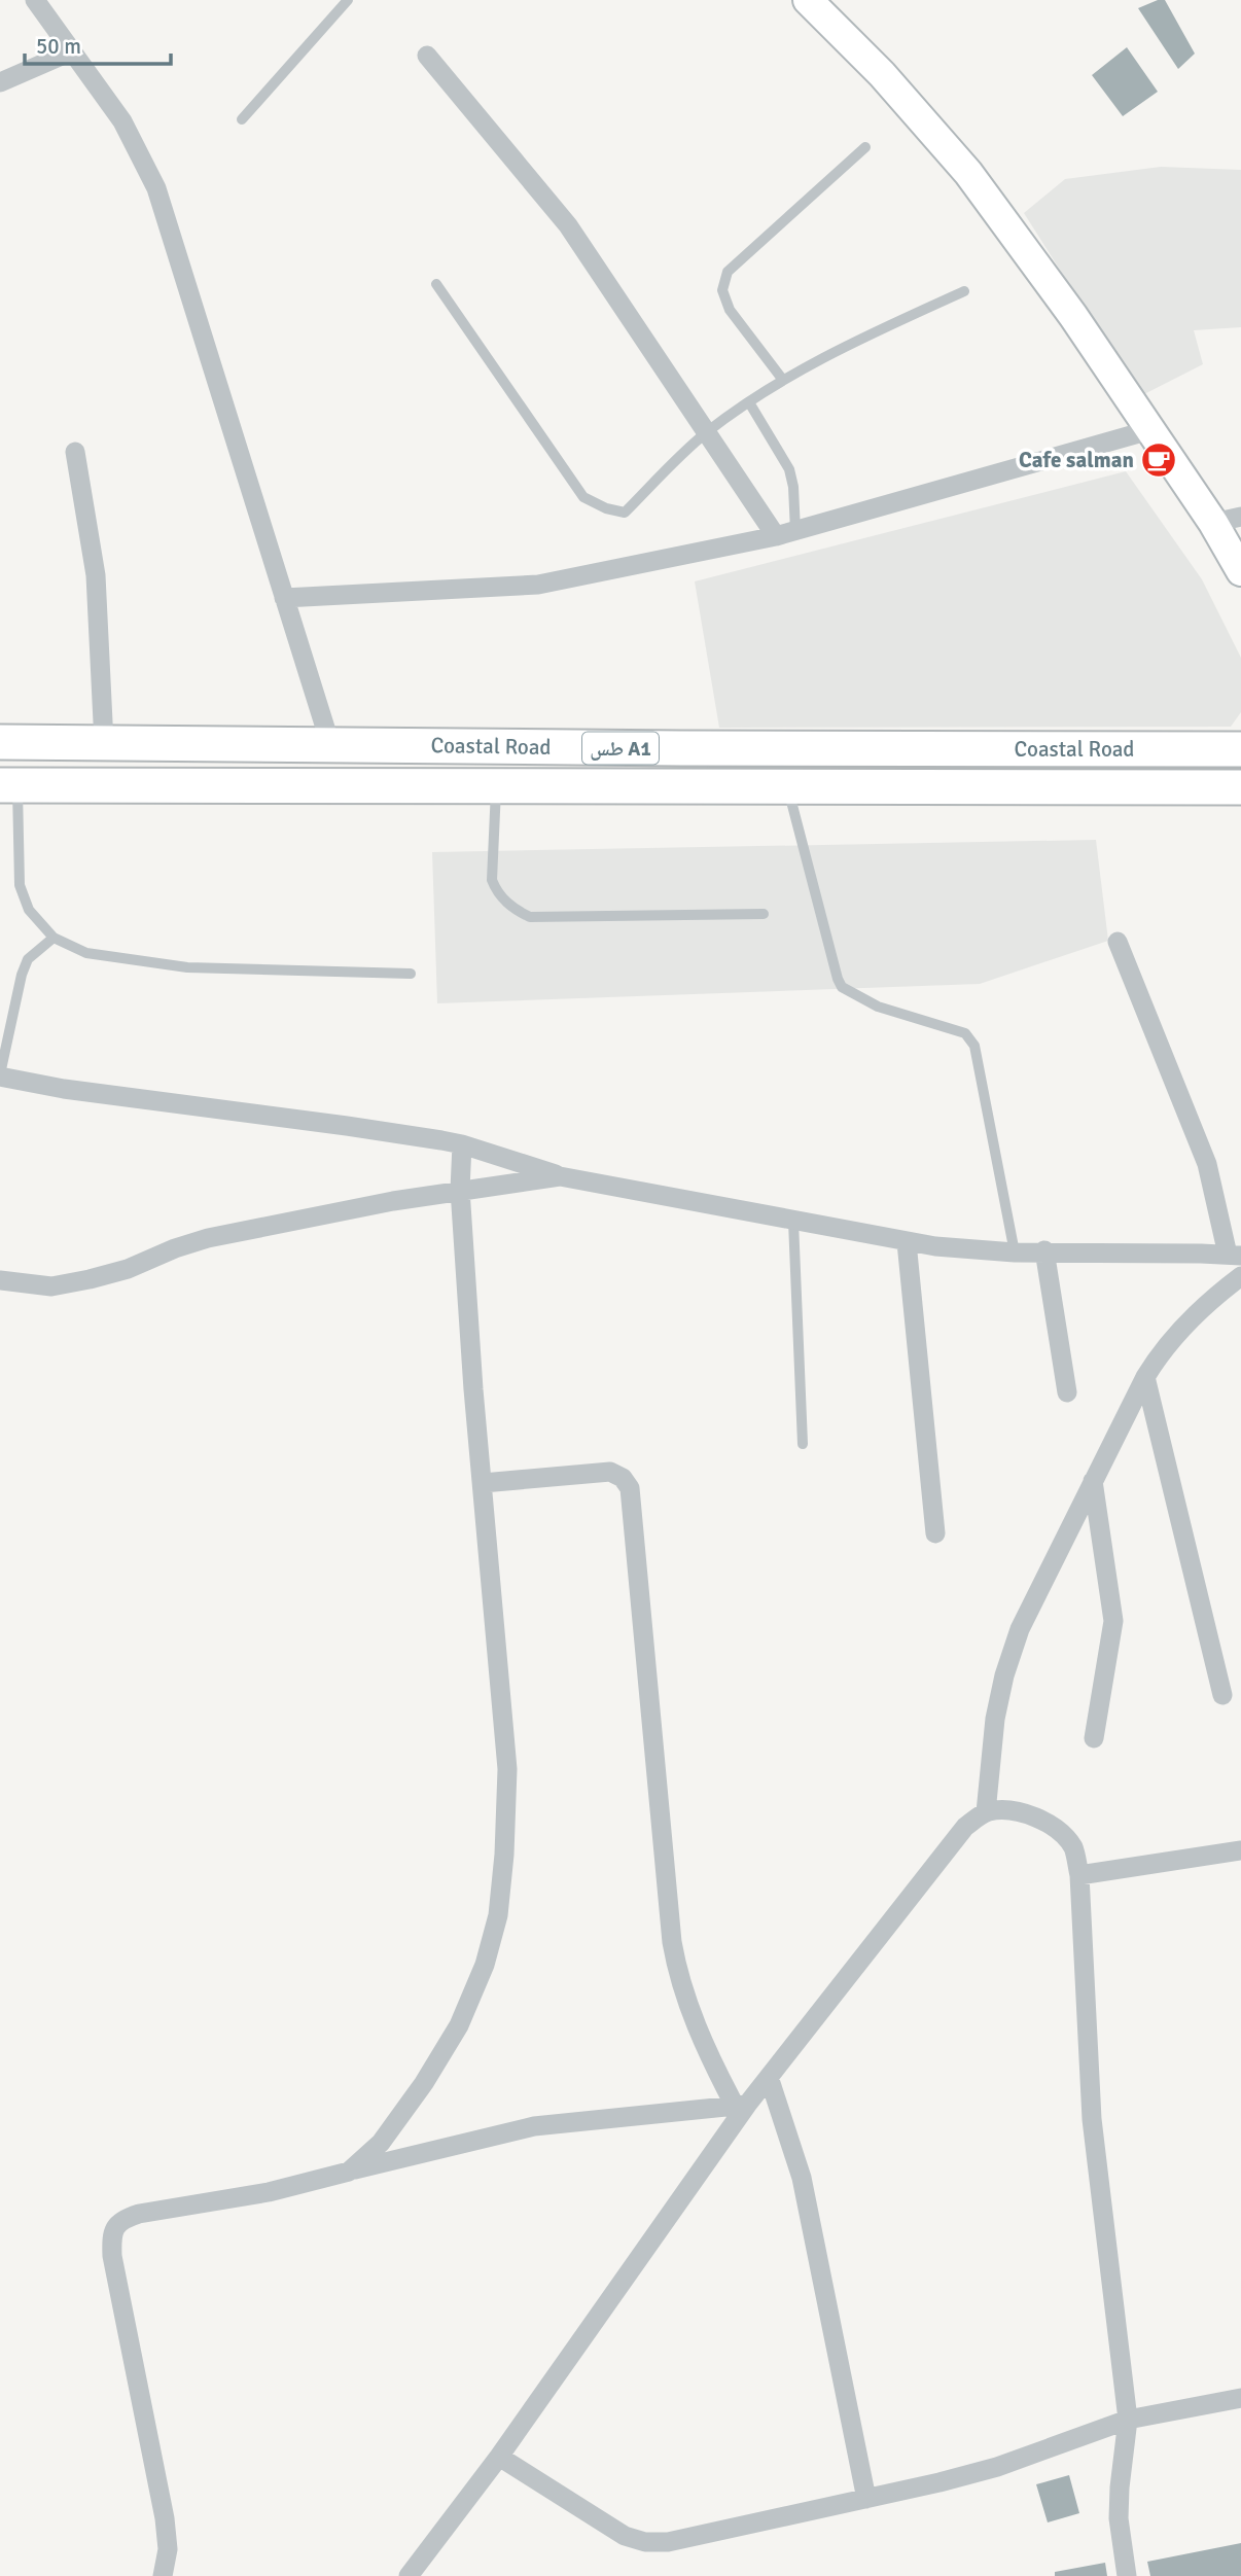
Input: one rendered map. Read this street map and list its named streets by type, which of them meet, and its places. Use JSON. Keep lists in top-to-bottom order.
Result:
{
  "streets": {
    "highway": ["Coastal Road", "طس A1"]
  },
  "places": {
    "cafe": ["Cafe salman"]
  },
  "scale_bar": "50 m"
}
